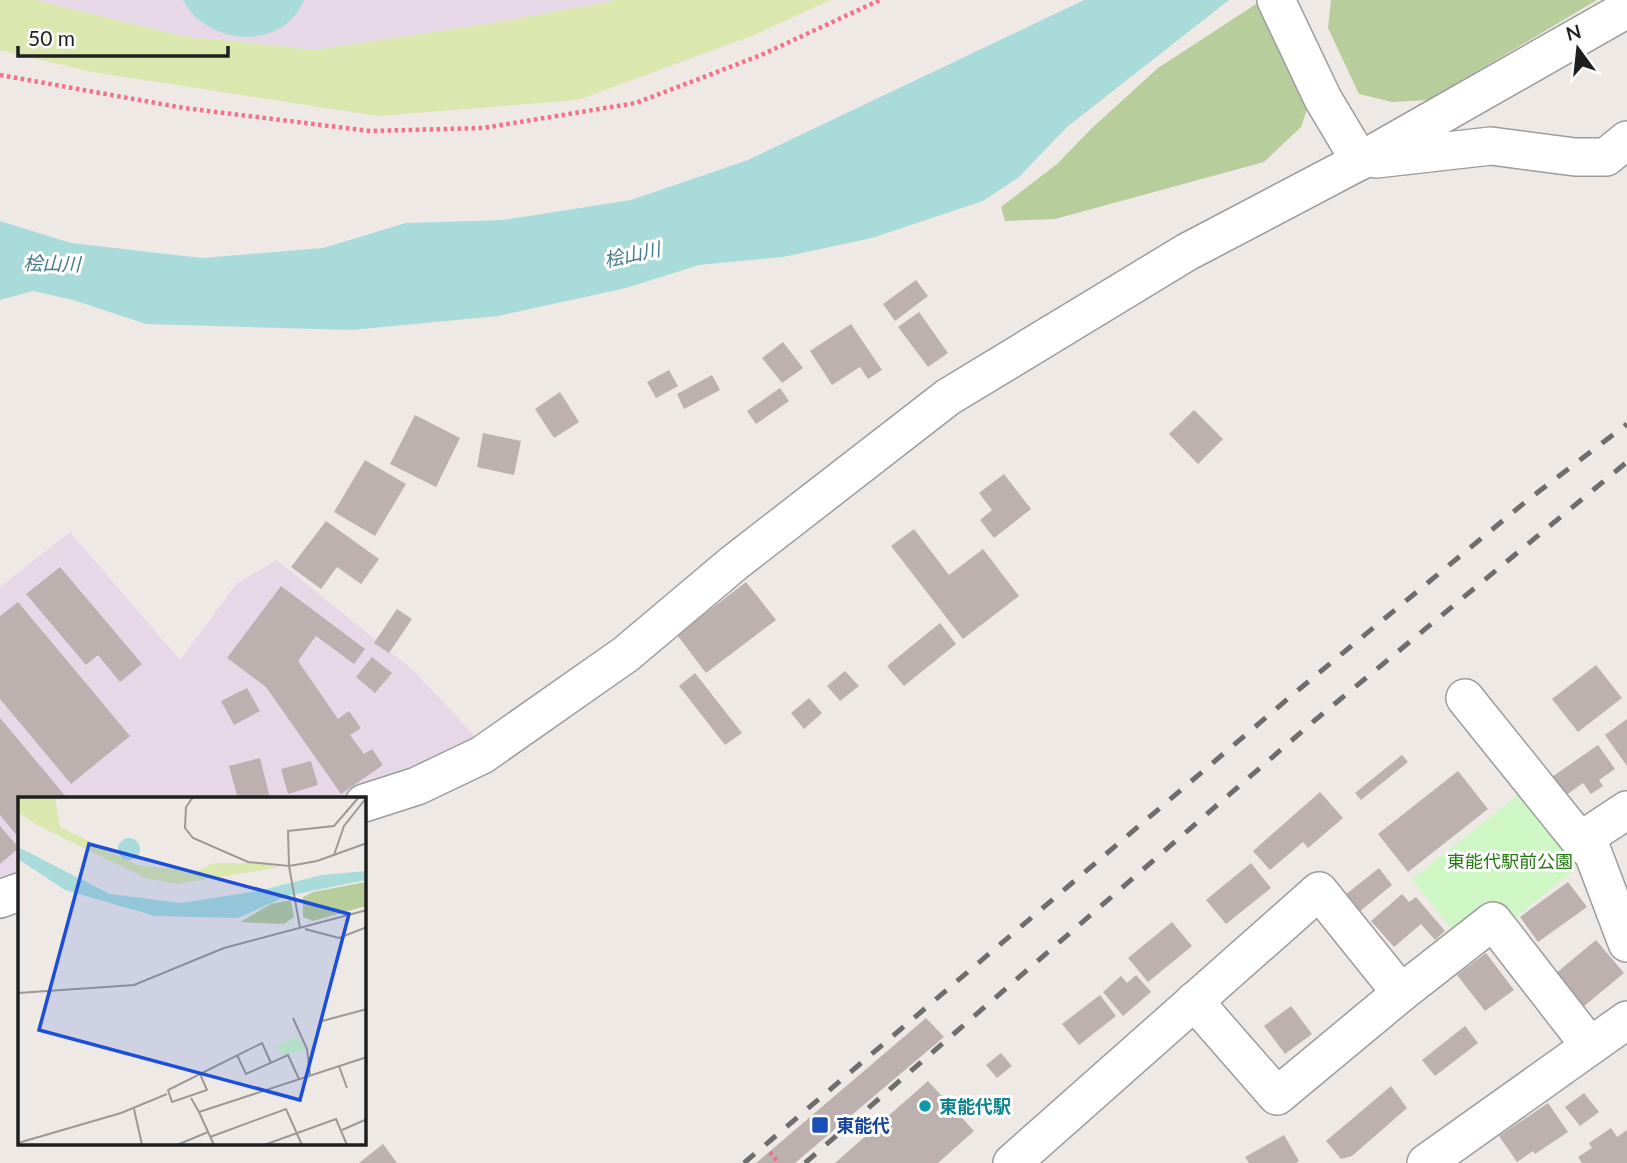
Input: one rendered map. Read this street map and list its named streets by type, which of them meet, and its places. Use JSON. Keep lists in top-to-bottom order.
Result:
{
  "water": ["桧山川"],
  "parks": ["東能代駅前公園"],
  "places": {
    "other": ["東能代駅"],
    "transit": ["東能代"]
  },
  "scale_bar": "50 m",
  "north": "top"
}
